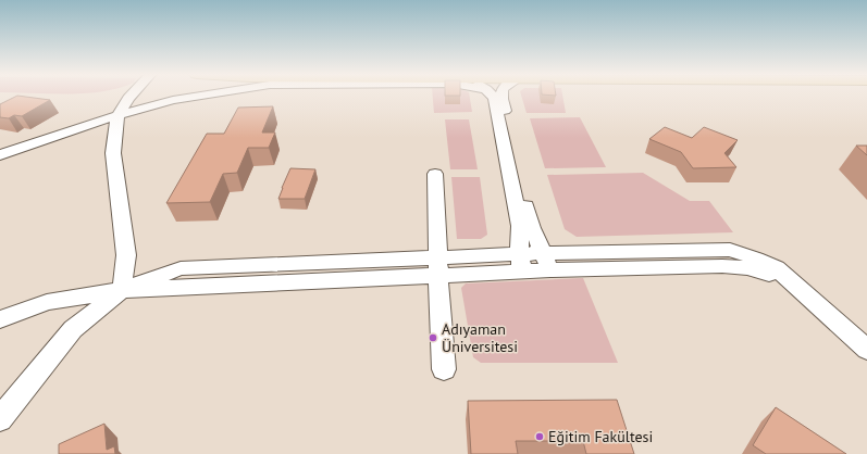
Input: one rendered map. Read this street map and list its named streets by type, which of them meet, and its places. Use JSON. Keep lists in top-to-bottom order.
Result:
{
  "places": ["Adıyaman Üniversitesi", "Eğitim Fakültesi"]
}
